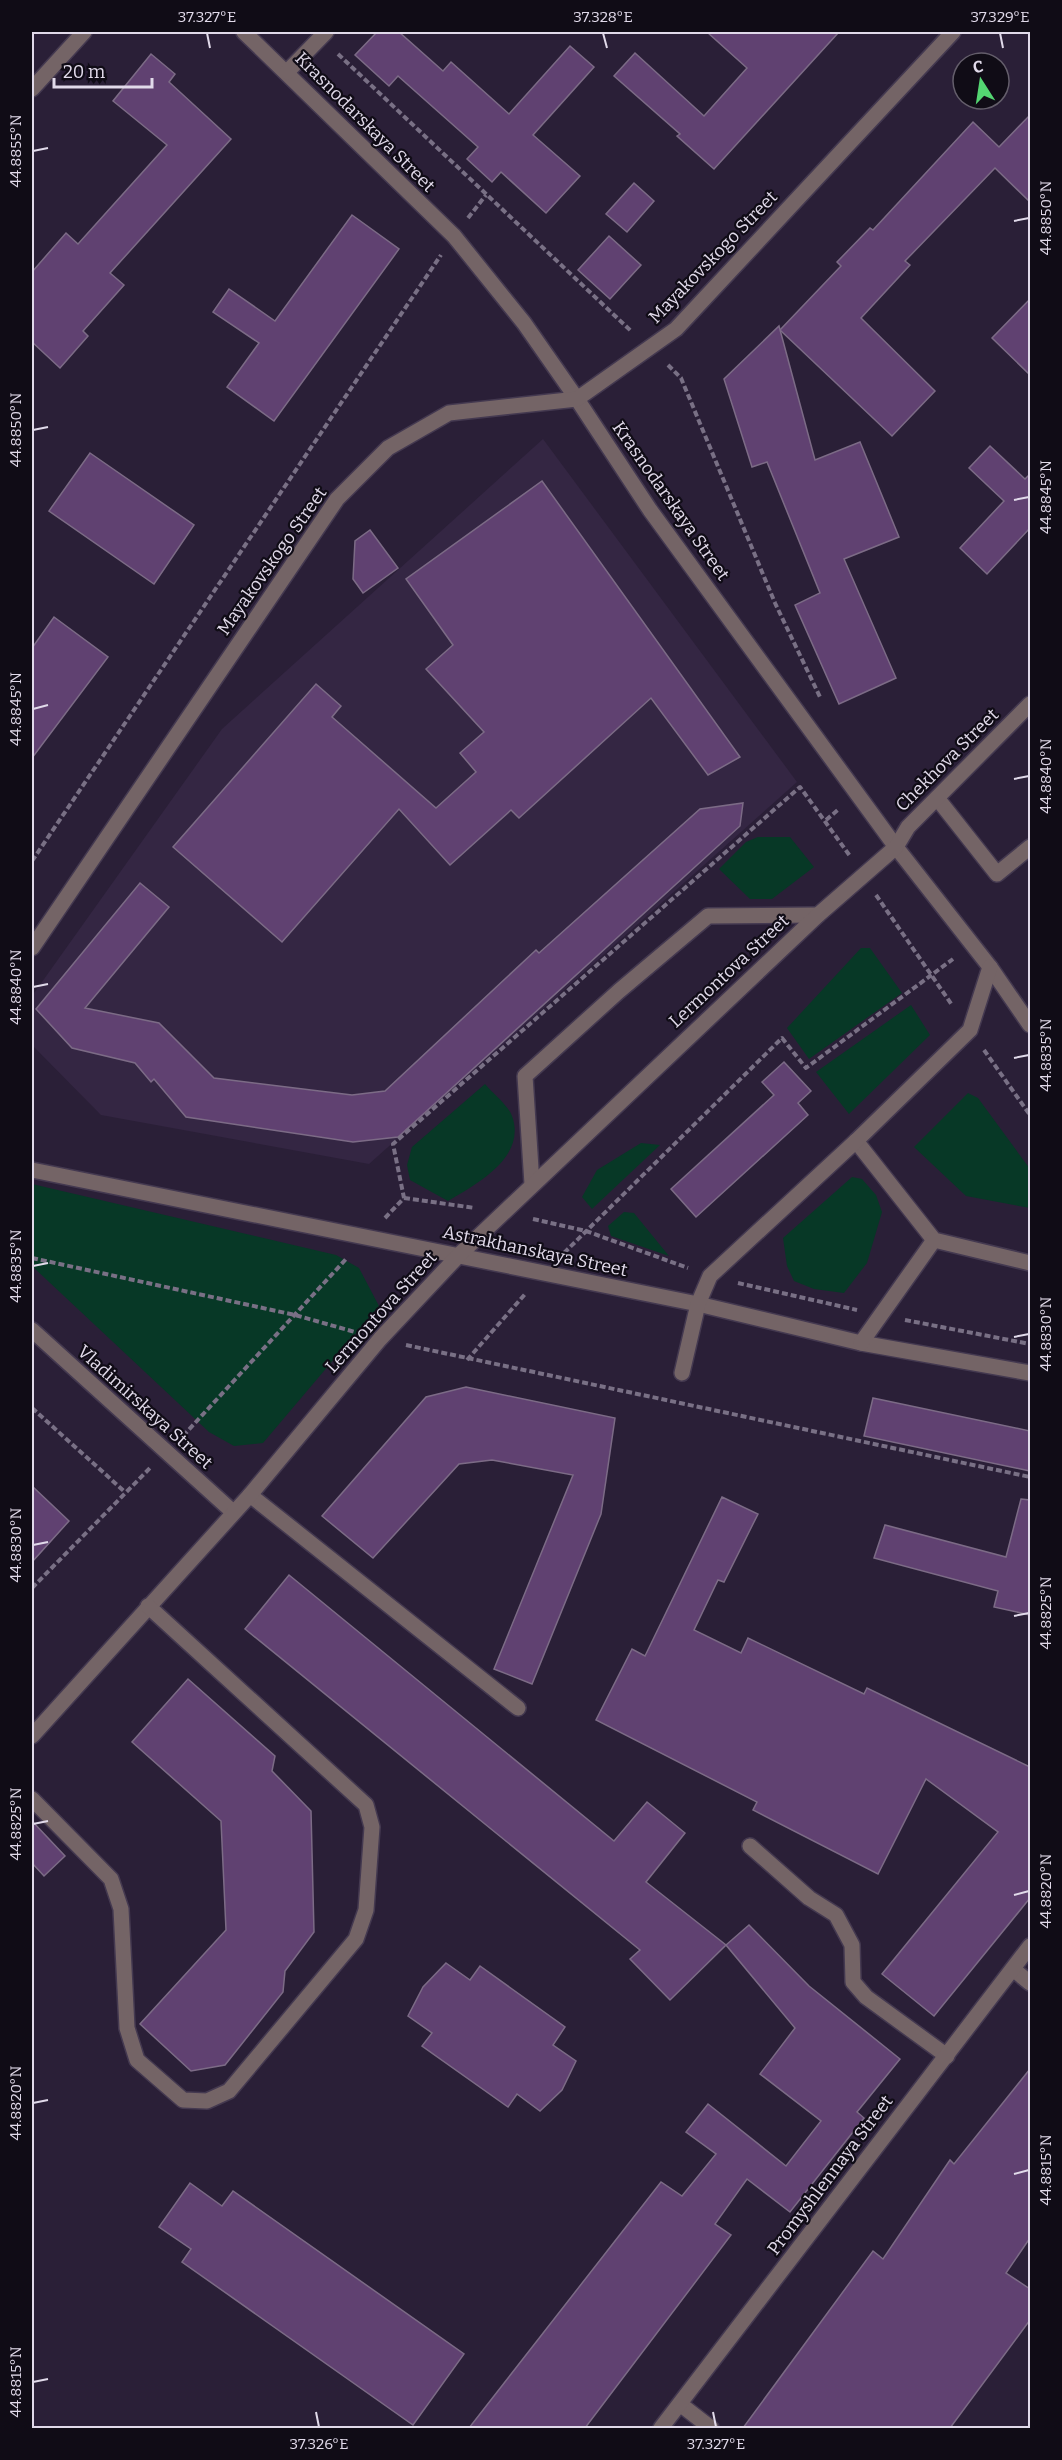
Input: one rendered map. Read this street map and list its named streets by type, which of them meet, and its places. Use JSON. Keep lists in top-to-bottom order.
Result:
{
  "streets": {
    "street": [
      "Krasnodarskaya Street",
      "Mayakovskogo Street",
      "Chekhova Street",
      "Lermontova Street",
      "Astrakhanskaya Street",
      "Vladimirskaya Street",
      "Promyshlennaya Street"
    ]
  },
  "crossings": [
    ["Krasnodarskaya Street", "Mayakovskogo Street"],
    ["Krasnodarskaya Street", "Chekhova Street"],
    ["Krasnodarskaya Street", "Lermontova Street"],
    ["Chekhova Street", "Lermontova Street"],
    ["Lermontova Street", "Astrakhanskaya Street"],
    ["Lermontova Street", "Vladimirskaya Street"]
  ],
  "scale_bar": "20 m",
  "north": "top",
  "coordinates": [
    "37.327°E",
    "37.328°E",
    "37.329°E",
    "44.8855°N",
    "44.8850°N",
    "44.8845°N",
    "44.8840°N",
    "44.8835°N",
    "44.8830°N",
    "44.8825°N",
    "44.8820°N",
    "44.8815°N",
    "37.326°E"
  ]
}
